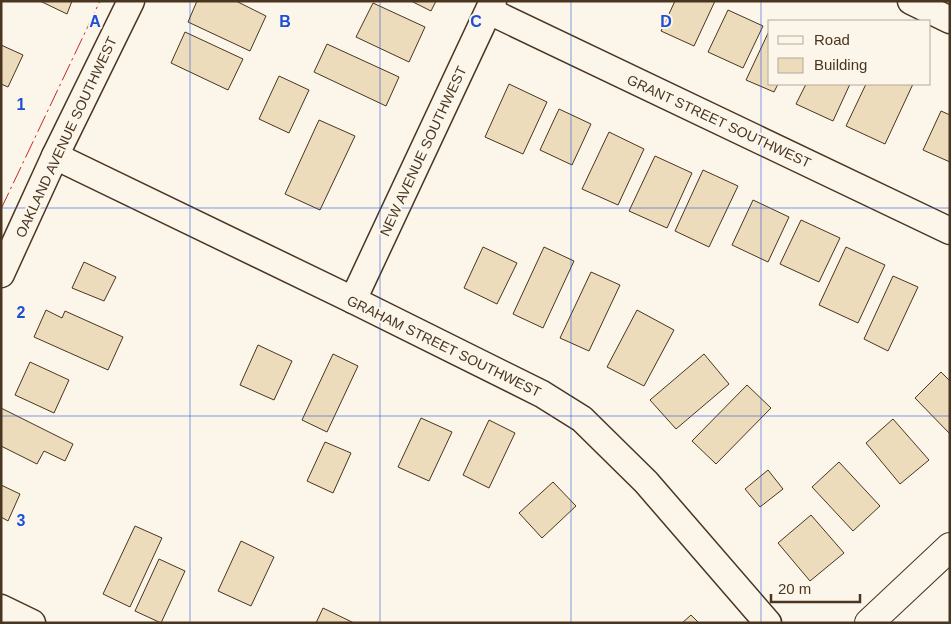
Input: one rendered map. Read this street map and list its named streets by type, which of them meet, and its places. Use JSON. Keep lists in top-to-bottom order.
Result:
{
  "streets": {
    "street": [
      "GRANT STREET SOUTHWEST",
      "OAKLAND AVENUE SOUTHWEST",
      "NEW AVENUE SOUTHWEST",
      "GRAHAM STREET SOUTHWEST"
    ]
  },
  "crossings": [
    ["GRANT STREET SOUTHWEST", "NEW AVENUE SOUTHWEST"],
    ["OAKLAND AVENUE SOUTHWEST", "GRAHAM STREET SOUTHWEST"],
    ["NEW AVENUE SOUTHWEST", "GRAHAM STREET SOUTHWEST"]
  ],
  "legend": ["Road", "Building"],
  "scale_bar": "20 m",
  "grid": {
    "columns": [
      "A",
      "B",
      "C",
      "D"
    ],
    "rows": ["1", "2", "3"]
  }
}
